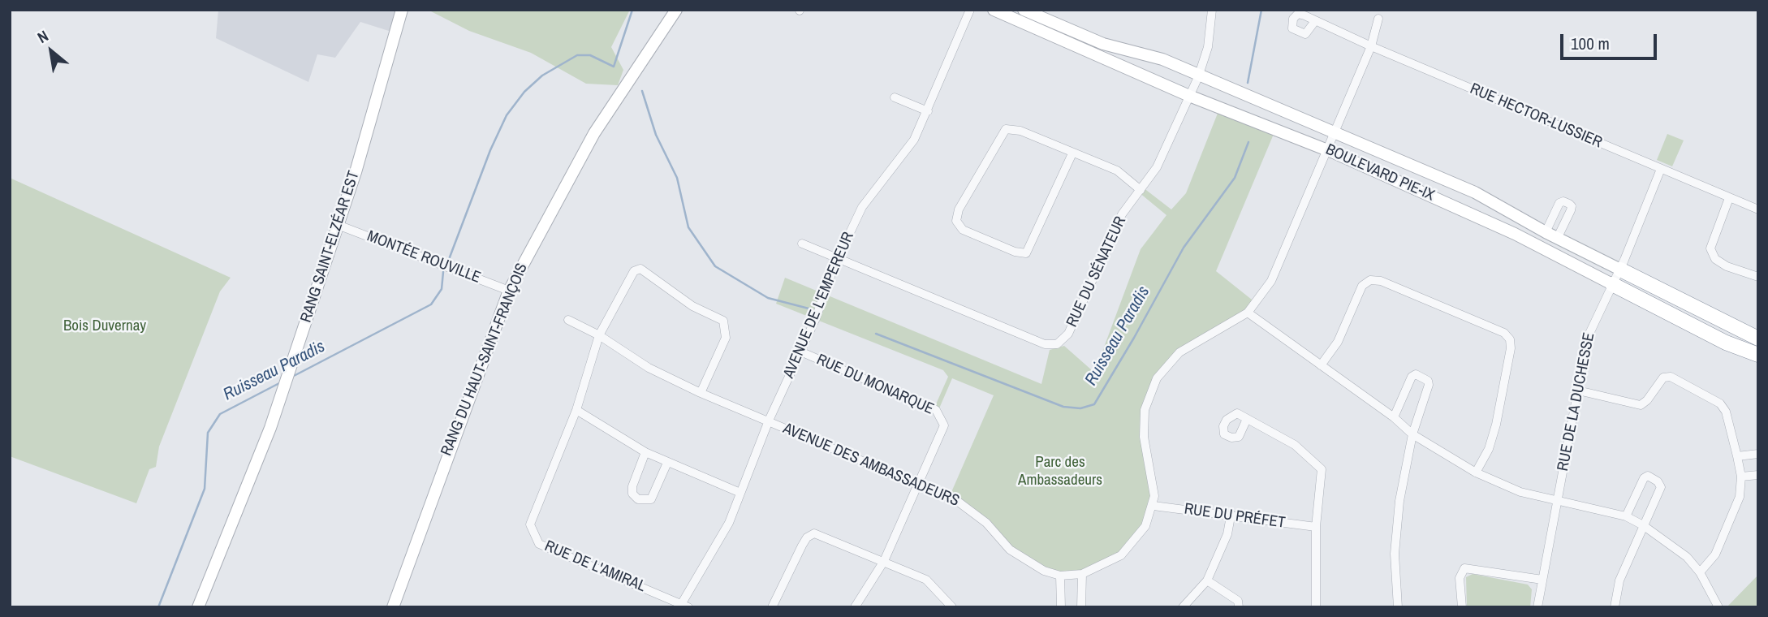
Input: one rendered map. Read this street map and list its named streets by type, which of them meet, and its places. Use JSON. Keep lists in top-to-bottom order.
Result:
{
  "streets": {
    "highway": ["BOULEVARD PIE-IX"],
    "street": [
      "RUE HECTOR-LUSSIER",
      "RANG SAINT-ELZÉAR EST",
      "MONTÉE ROUVILLE",
      "RUE DU SÉNATEUR",
      "AVENUE DE L'EMPEREUR",
      "RANG DU HAUT-SAINT-FRANÇOIS",
      "RUE DU MONARQUE",
      "RUE DE LA DUCHESSE",
      "AVENUE DES AMBASSADEURS",
      "RUE DU PRÉFET",
      "RUE DE L'AMIRAL"
    ]
  },
  "crossings": [
    ["RUE HECTOR-LUSSIER", "RUE DE LA DUCHESSE"],
    ["RUE HECTOR-LUSSIER", "AVENUE DES AMBASSADEURS"],
    ["BOULEVARD PIE-IX", "RUE DU SÉNATEUR"],
    ["BOULEVARD PIE-IX", "RUE DE LA DUCHESSE"],
    ["BOULEVARD PIE-IX", "AVENUE DES AMBASSADEURS"],
    ["RANG SAINT-ELZÉAR EST", "MONTÉE ROUVILLE"],
    ["MONTÉE ROUVILLE", "RANG DU HAUT-SAINT-FRANÇOIS"],
    ["RUE DU SÉNATEUR", "AVENUE DE L'EMPEREUR"],
    ["AVENUE DE L'EMPEREUR", "RUE DU MONARQUE"],
    ["AVENUE DE L'EMPEREUR", "AVENUE DES AMBASSADEURS"],
    ["AVENUE DE L'EMPEREUR", "RUE DE L'AMIRAL"],
    ["RUE DU MONARQUE", "AVENUE DES AMBASSADEURS"],
    ["AVENUE DES AMBASSADEURS", "RUE DU PRÉFET"],
    ["AVENUE DES AMBASSADEURS", "RUE DE L'AMIRAL"]
  ],
  "water": ["Ruisseau Paradis"],
  "parks": ["Bois Duvernay", "Parc des Ambassadeurs"],
  "scale_bar": "100 m",
  "north": "top left"
}
